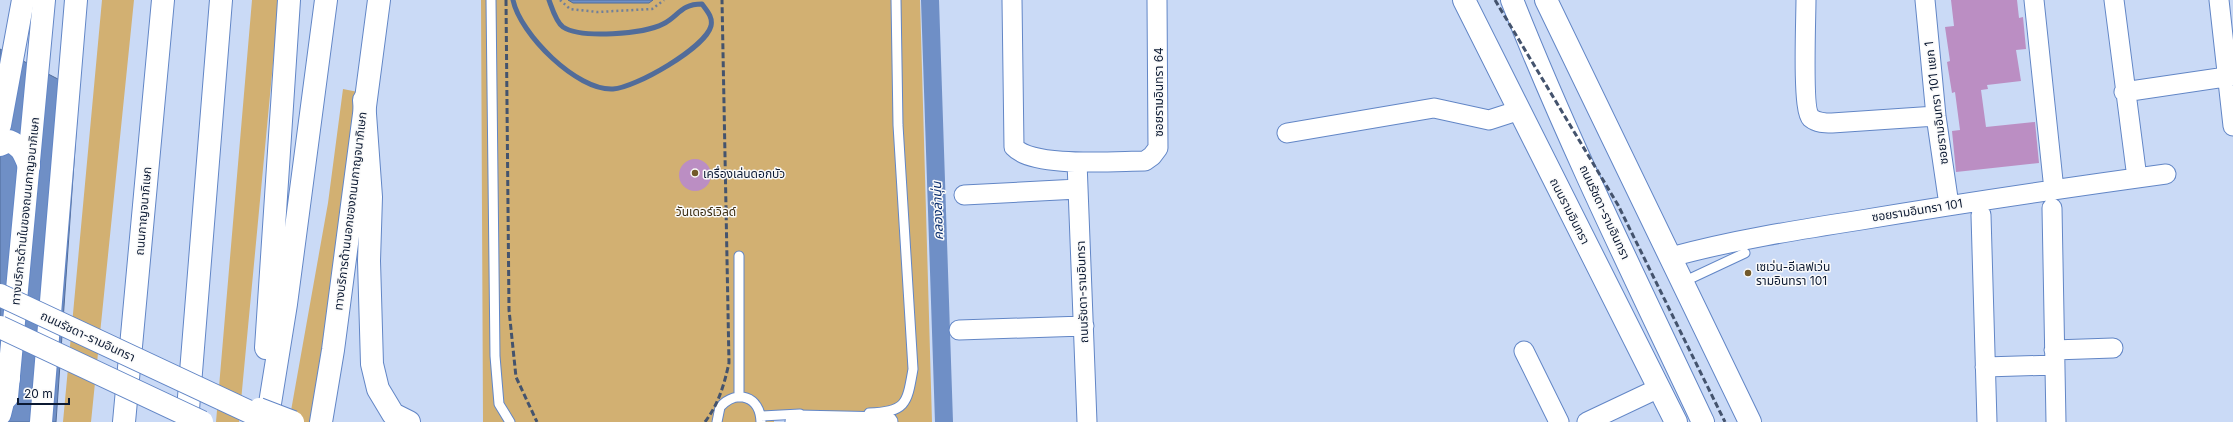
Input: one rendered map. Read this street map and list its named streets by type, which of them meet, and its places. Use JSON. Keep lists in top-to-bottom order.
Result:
{
  "streets": {
    "main road": [
      "ทางบริการด้านในของถนนกาญจนาภิเษก",
      "ถนนกาญจนาภิเษก",
      "ทางบริการด้านนอกของถนนกาญจนาภิเษก",
      "ถนนรามอินทรา",
      "ถนนรัชดา-รามอินทรา"
    ],
    "street": ["ซอยรามอินทรา 64", "ซอยรามอินทรา 101 แยก 1", "ซอยรามอินทรา 101"]
  },
  "crossings": [
    ["ซอยรามอินทรา 64", "ถนนรัชดา-รามอินทรา"],
    ["ซอยรามอินทรา 101 แยก 1", "ซอยรามอินทรา 101"]
  ],
  "water": ["คลองลำนุ่น"],
  "parks": ["วันเดอร์เวิลด์"],
  "places": ["เครื่องเล่นดอกบัว", "เซเว่น-อีเลฟเว่น รามอินทรา 101"],
  "scale_bar": "20 m"
}
